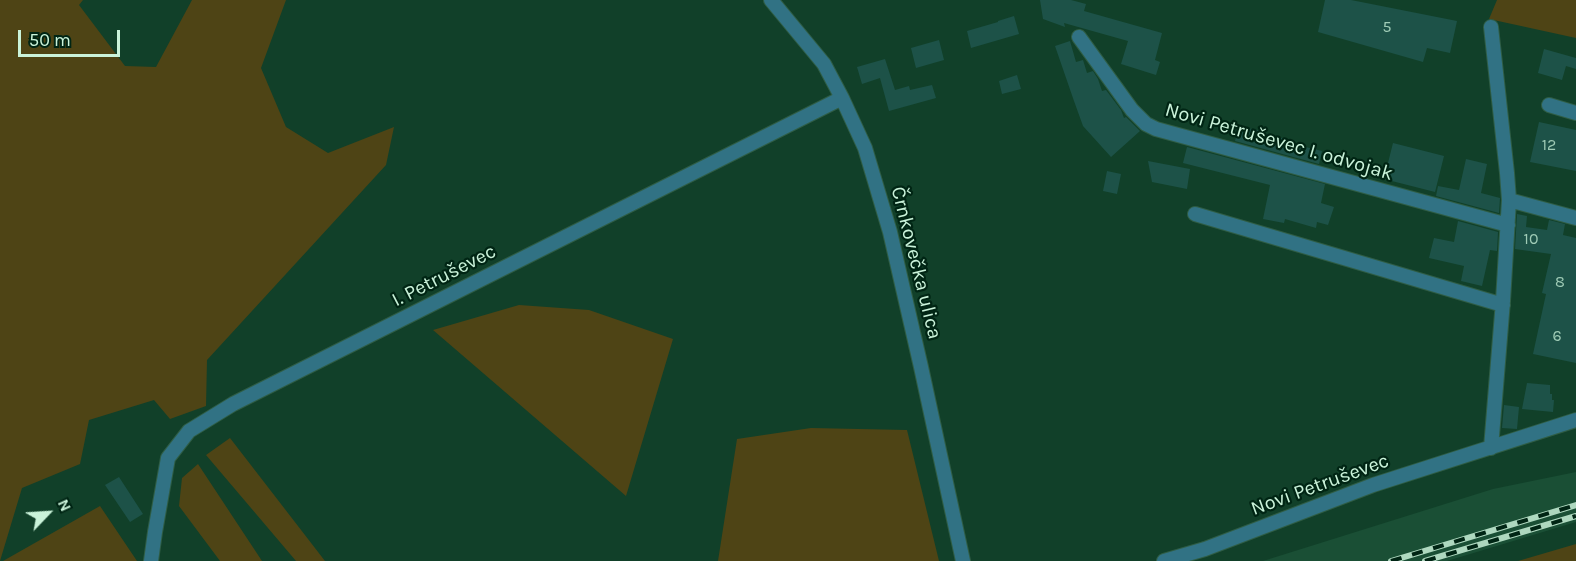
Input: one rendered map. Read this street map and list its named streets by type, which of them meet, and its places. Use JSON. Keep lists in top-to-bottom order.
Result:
{
  "streets": {
    "street": [
      "Novi Petruševec I. odvojak",
      "Črnkovečka ulica",
      "I. Petruševec",
      "Novi Petruševec"
    ]
  },
  "crossings": [
    ["Črnkovečka ulica", "I. Petruševec"]
  ],
  "house_numbers": [
    "5",
    "12",
    "10",
    "8",
    "6"
  ],
  "scale_bar": "50 m",
  "north": "top right"
}
